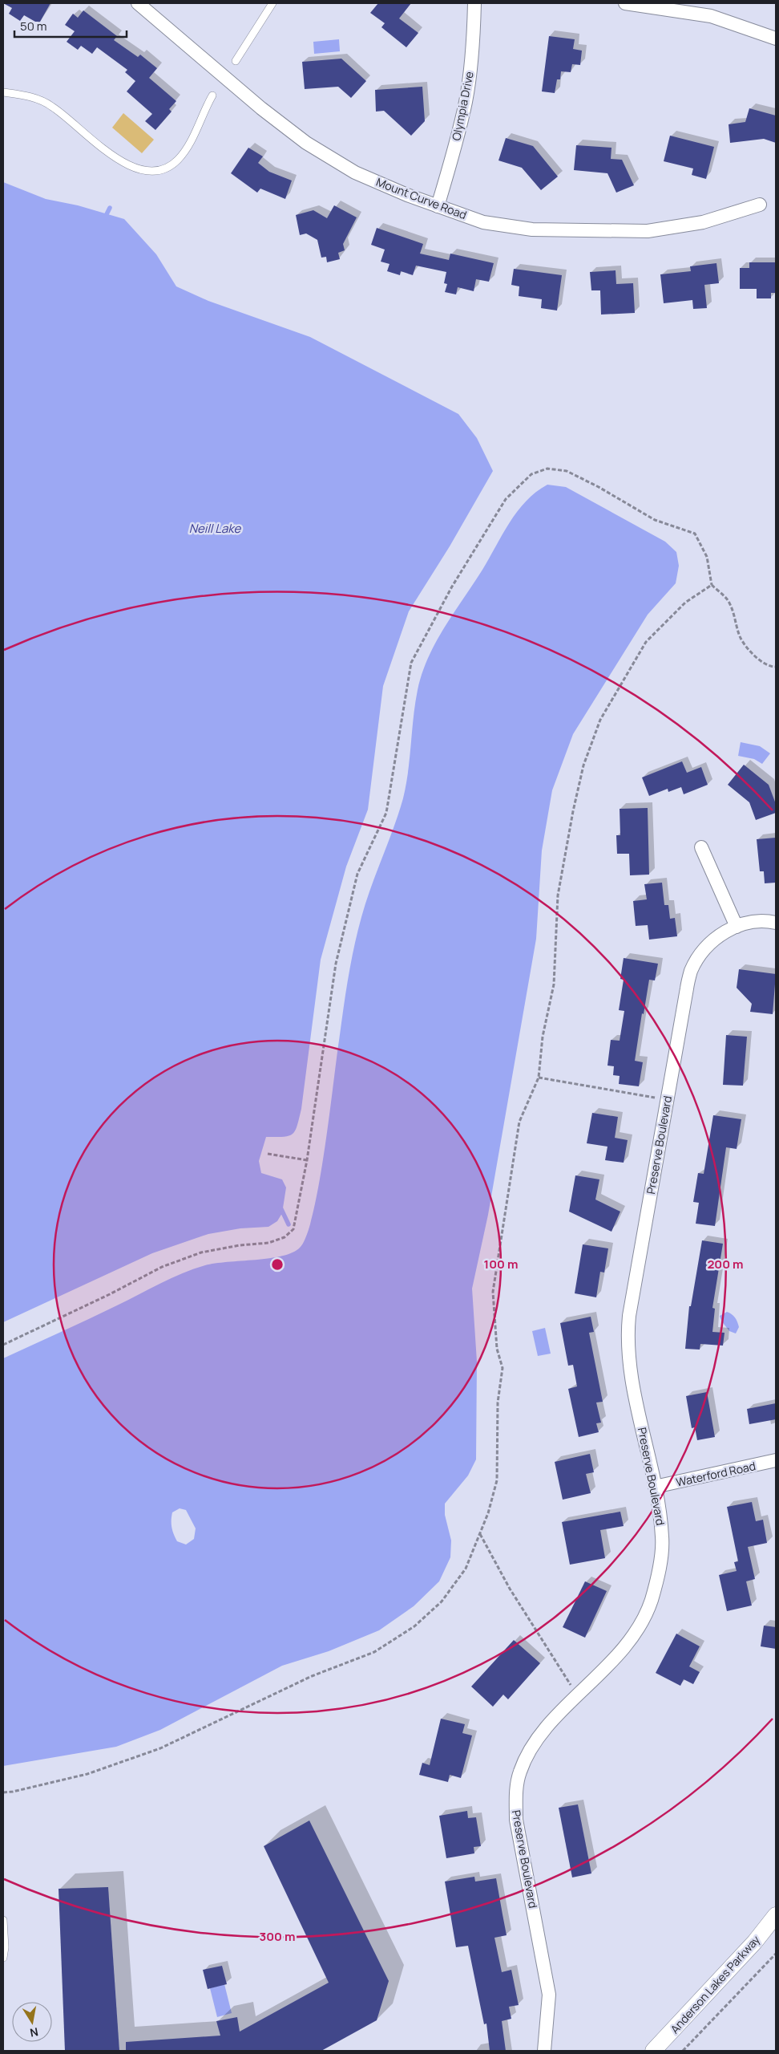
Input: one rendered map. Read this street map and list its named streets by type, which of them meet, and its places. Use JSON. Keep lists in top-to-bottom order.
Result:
{
  "streets": {
    "street": [
      "Olympia Drive",
      "Mount Curve Road",
      "Preserve Boulevard",
      "Waterford Road",
      "Anderson Lakes Parkway"
    ]
  },
  "crossings": [
    ["Olympia Drive", "Mount Curve Road"],
    ["Preserve Boulevard", "Waterford Road"]
  ],
  "water": ["Neill Lake"],
  "scale_bar": "50 m",
  "north": "bottom",
  "rings": ["100 m", "200 m", "300 m"]
}
